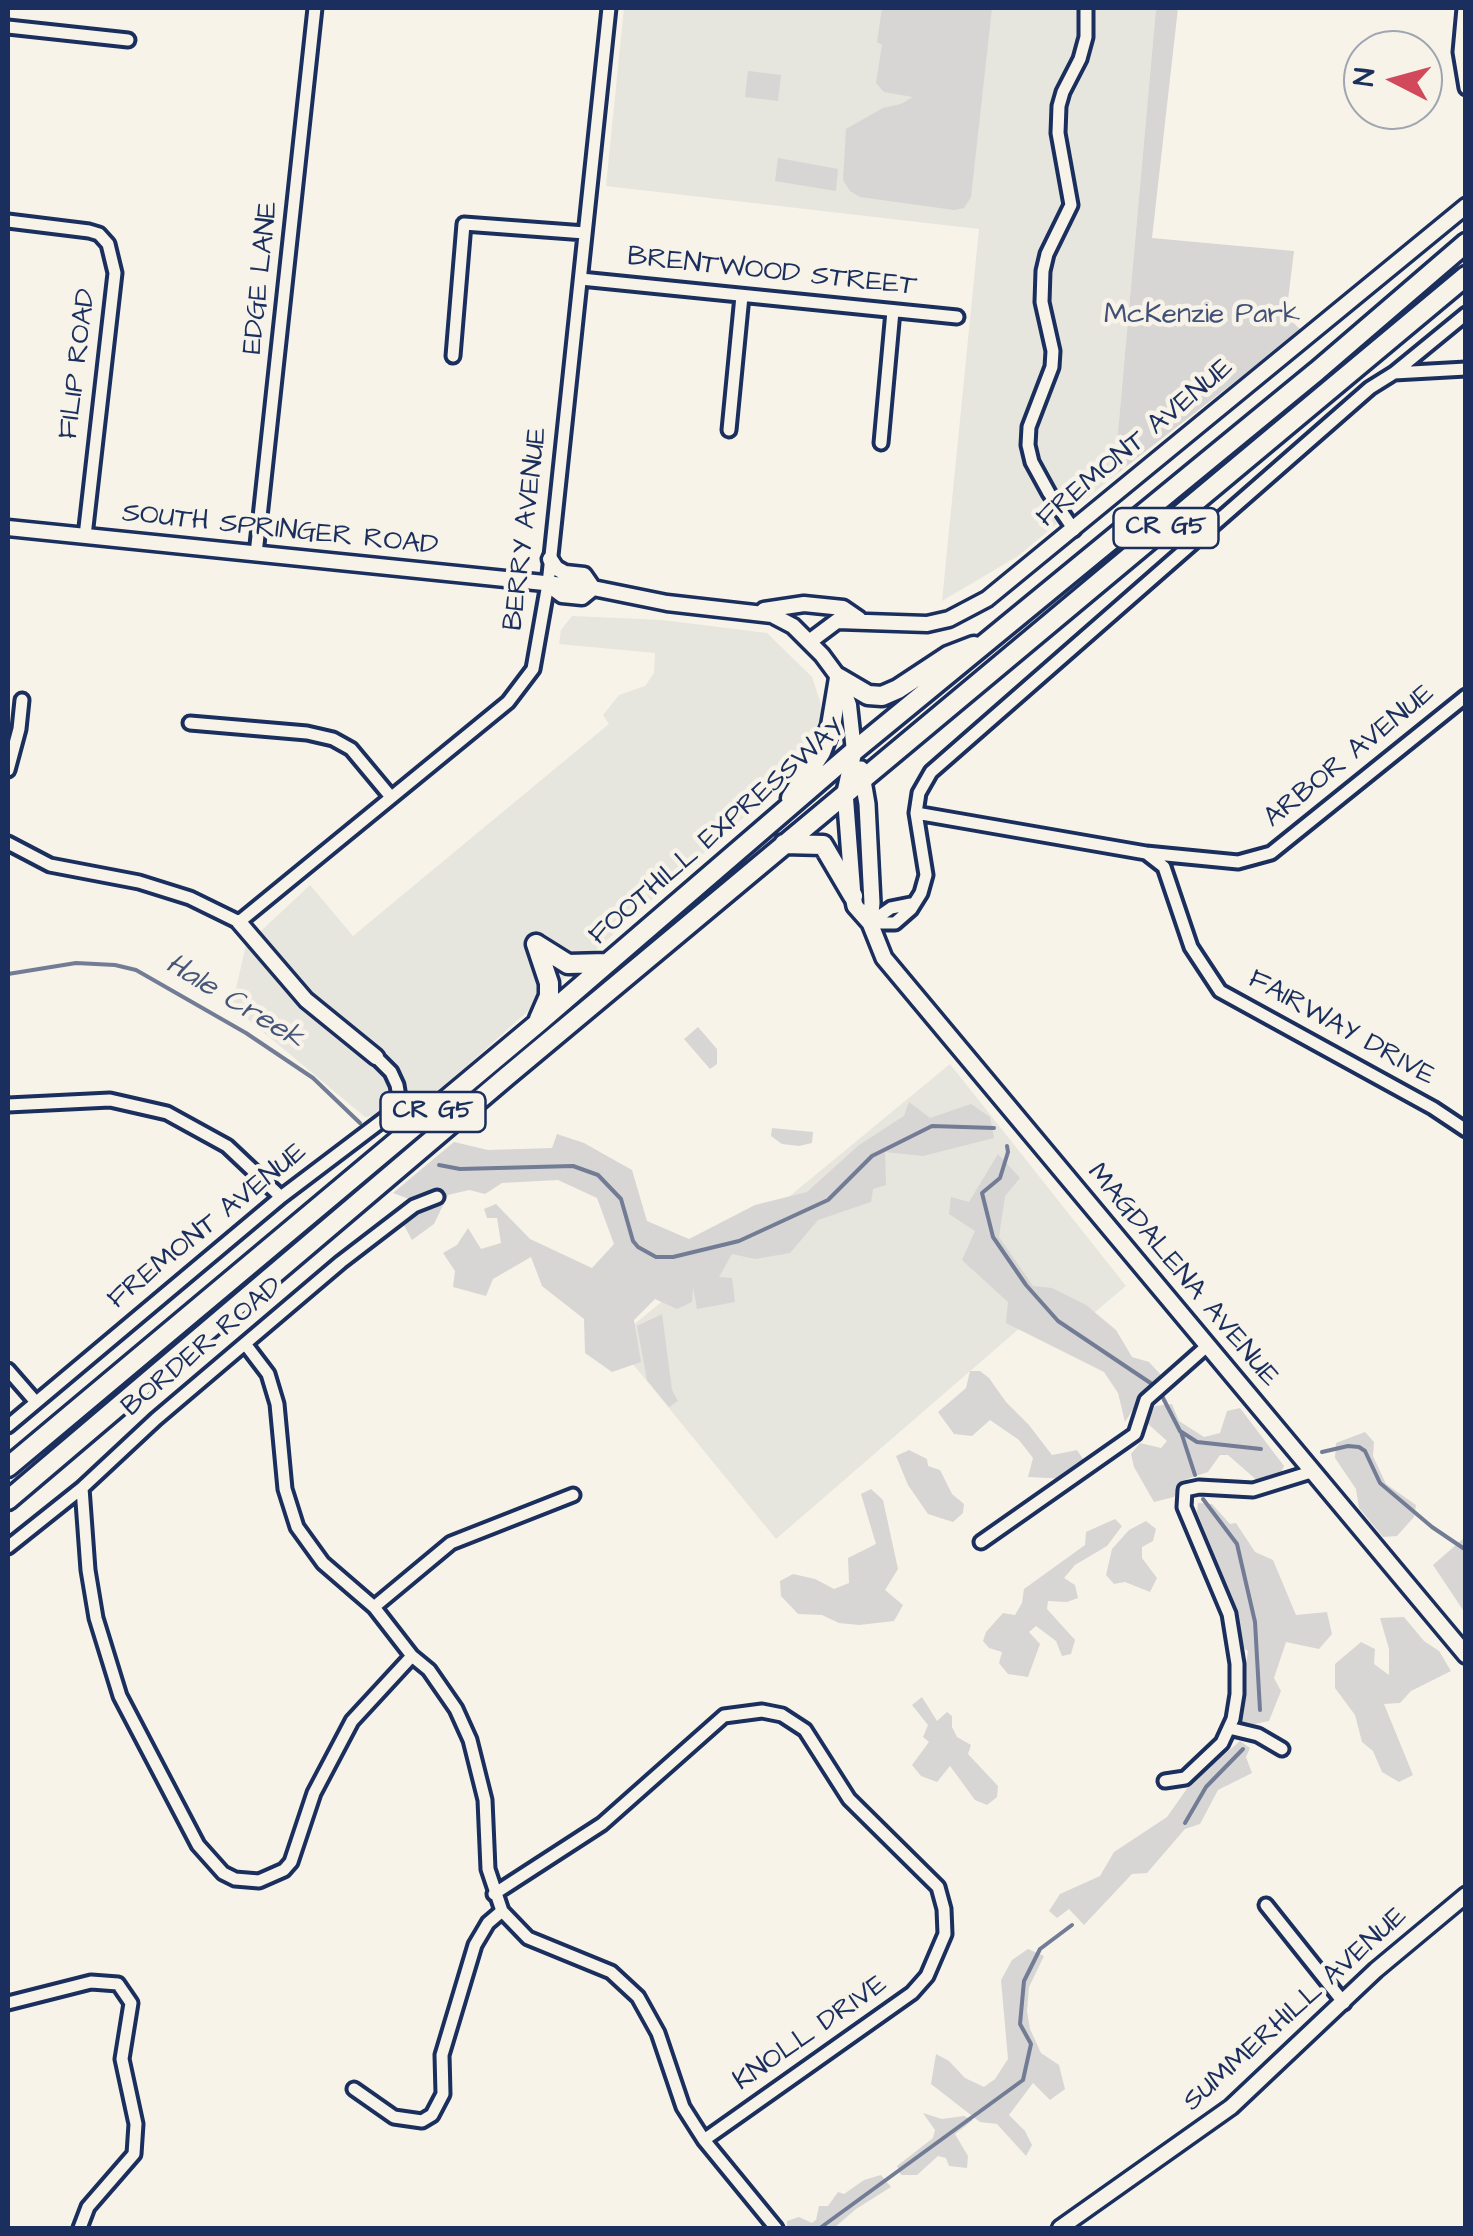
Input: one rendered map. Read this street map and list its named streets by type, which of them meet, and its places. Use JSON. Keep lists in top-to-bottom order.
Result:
{
  "streets": {
    "highway": ["CR G5", "FOOTHILL EXPRESSWAY"],
    "main road": ["MAGDALENA AVENUE"],
    "street": [
      "BRENTWOOD STREET",
      "EDGE LANE",
      "FILIP ROAD",
      "FREMONT AVENUE",
      "BERRY AVENUE",
      "SOUTH SPRINGER ROAD",
      "ARBOR AVENUE",
      "FAIRWAY DRIVE",
      "BORDER ROAD",
      "SUMMERHILL AVENUE",
      "KNOLL DRIVE"
    ]
  },
  "crossings": [
    ["BRENTWOOD STREET", "BERRY AVENUE"],
    ["EDGE LANE", "SOUTH SPRINGER ROAD"],
    ["FILIP ROAD", "SOUTH SPRINGER ROAD"],
    ["FREMONT AVENUE", "SOUTH SPRINGER ROAD"],
    ["BERRY AVENUE", "SOUTH SPRINGER ROAD"],
    ["SOUTH SPRINGER ROAD", "FOOTHILL EXPRESSWAY"],
    ["SOUTH SPRINGER ROAD", "MAGDALENA AVENUE"],
    ["ARBOR AVENUE", "FAIRWAY DRIVE"],
    ["FOOTHILL EXPRESSWAY", "MAGDALENA AVENUE"]
  ],
  "water": ["Hale Creek"],
  "parks": ["McKenzie Park"],
  "north": "left"
}
